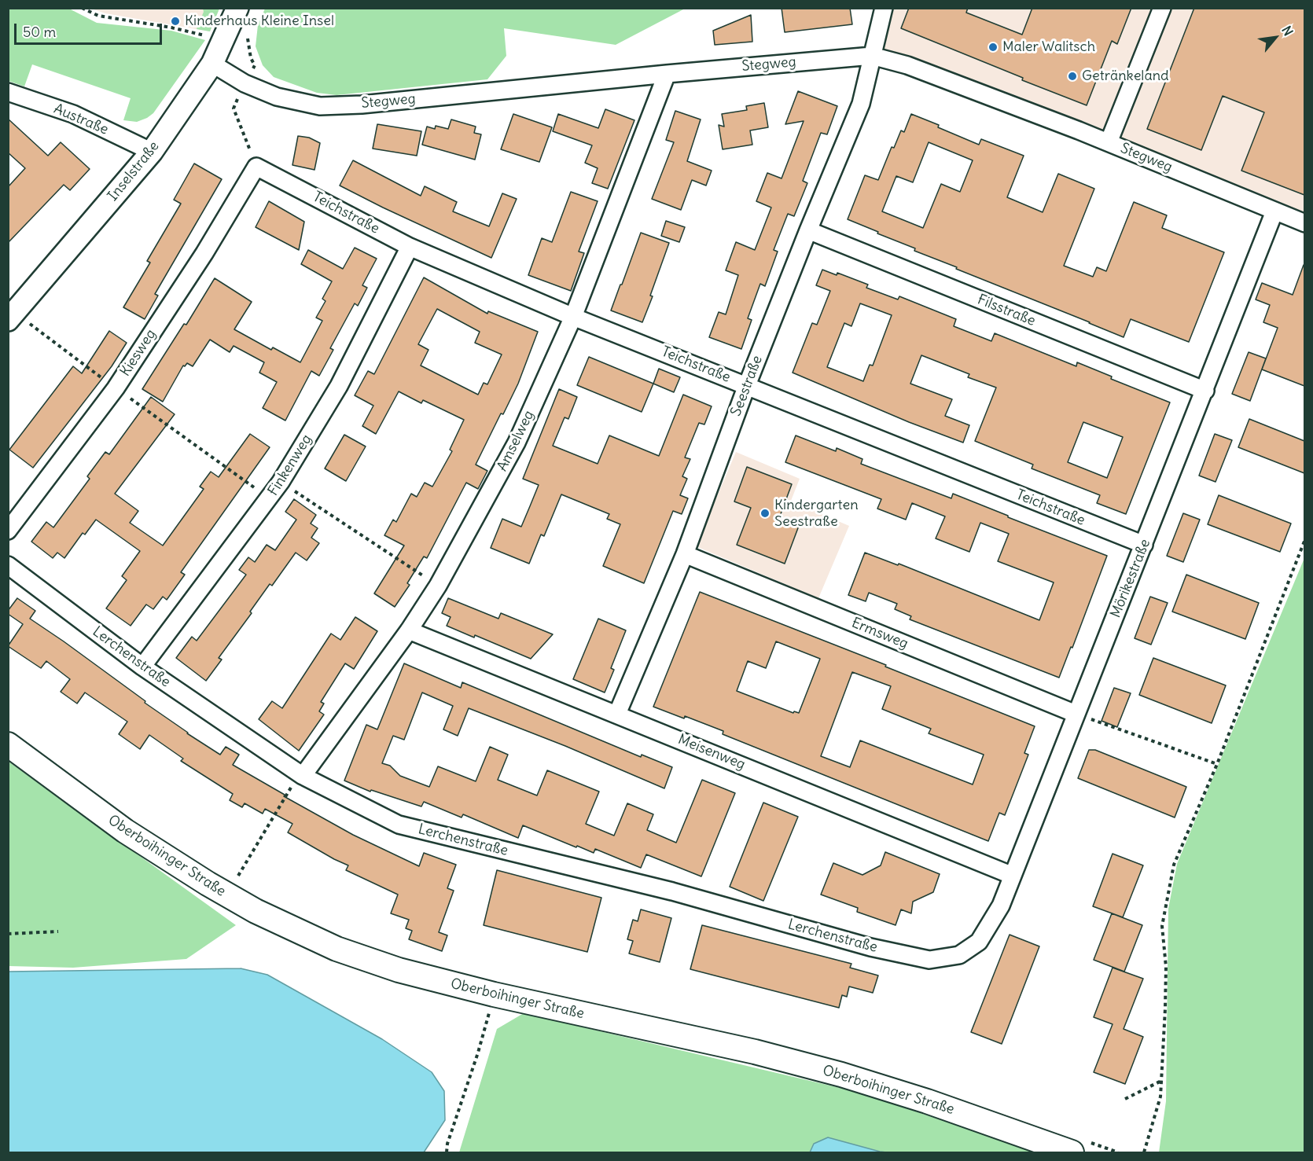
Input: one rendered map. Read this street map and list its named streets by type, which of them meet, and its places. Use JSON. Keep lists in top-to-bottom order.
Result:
{
  "streets": {
    "main road": ["Oberboihinger Straße"],
    "street": [
      "Stegweg",
      "Austraße",
      "Inselstraße",
      "Teichstraße",
      "Filsstraße",
      "Kiesweg",
      "Seestraße",
      "Amselweg",
      "Finkenweg",
      "Mörikestraße",
      "Ermsweg",
      "Lerchenstraße",
      "Meisenweg"
    ]
  },
  "crossings": [
    ["Stegweg", "Inselstraße"],
    ["Stegweg", "Seestraße"],
    ["Stegweg", "Amselweg"],
    ["Stegweg", "Mörikestraße"],
    ["Austraße", "Inselstraße"],
    ["Teichstraße", "Kiesweg"],
    ["Teichstraße", "Seestraße"],
    ["Teichstraße", "Amselweg"],
    ["Teichstraße", "Finkenweg"],
    ["Teichstraße", "Mörikestraße"],
    ["Filsstraße", "Seestraße"],
    ["Filsstraße", "Mörikestraße"],
    ["Seestraße", "Ermsweg"],
    ["Seestraße", "Meisenweg"],
    ["Amselweg", "Lerchenstraße"],
    ["Amselweg", "Meisenweg"],
    ["Finkenweg", "Lerchenstraße"],
    ["Mörikestraße", "Ermsweg"],
    ["Mörikestraße", "Lerchenstraße"],
    ["Mörikestraße", "Meisenweg"]
  ],
  "places": [
    "Kinderhaus Kleine Insel",
    "Maler Walitsch",
    "Getränkeland",
    "Kindergarten Seestraße"
  ],
  "scale_bar": "50 m",
  "north": "top right"
}
